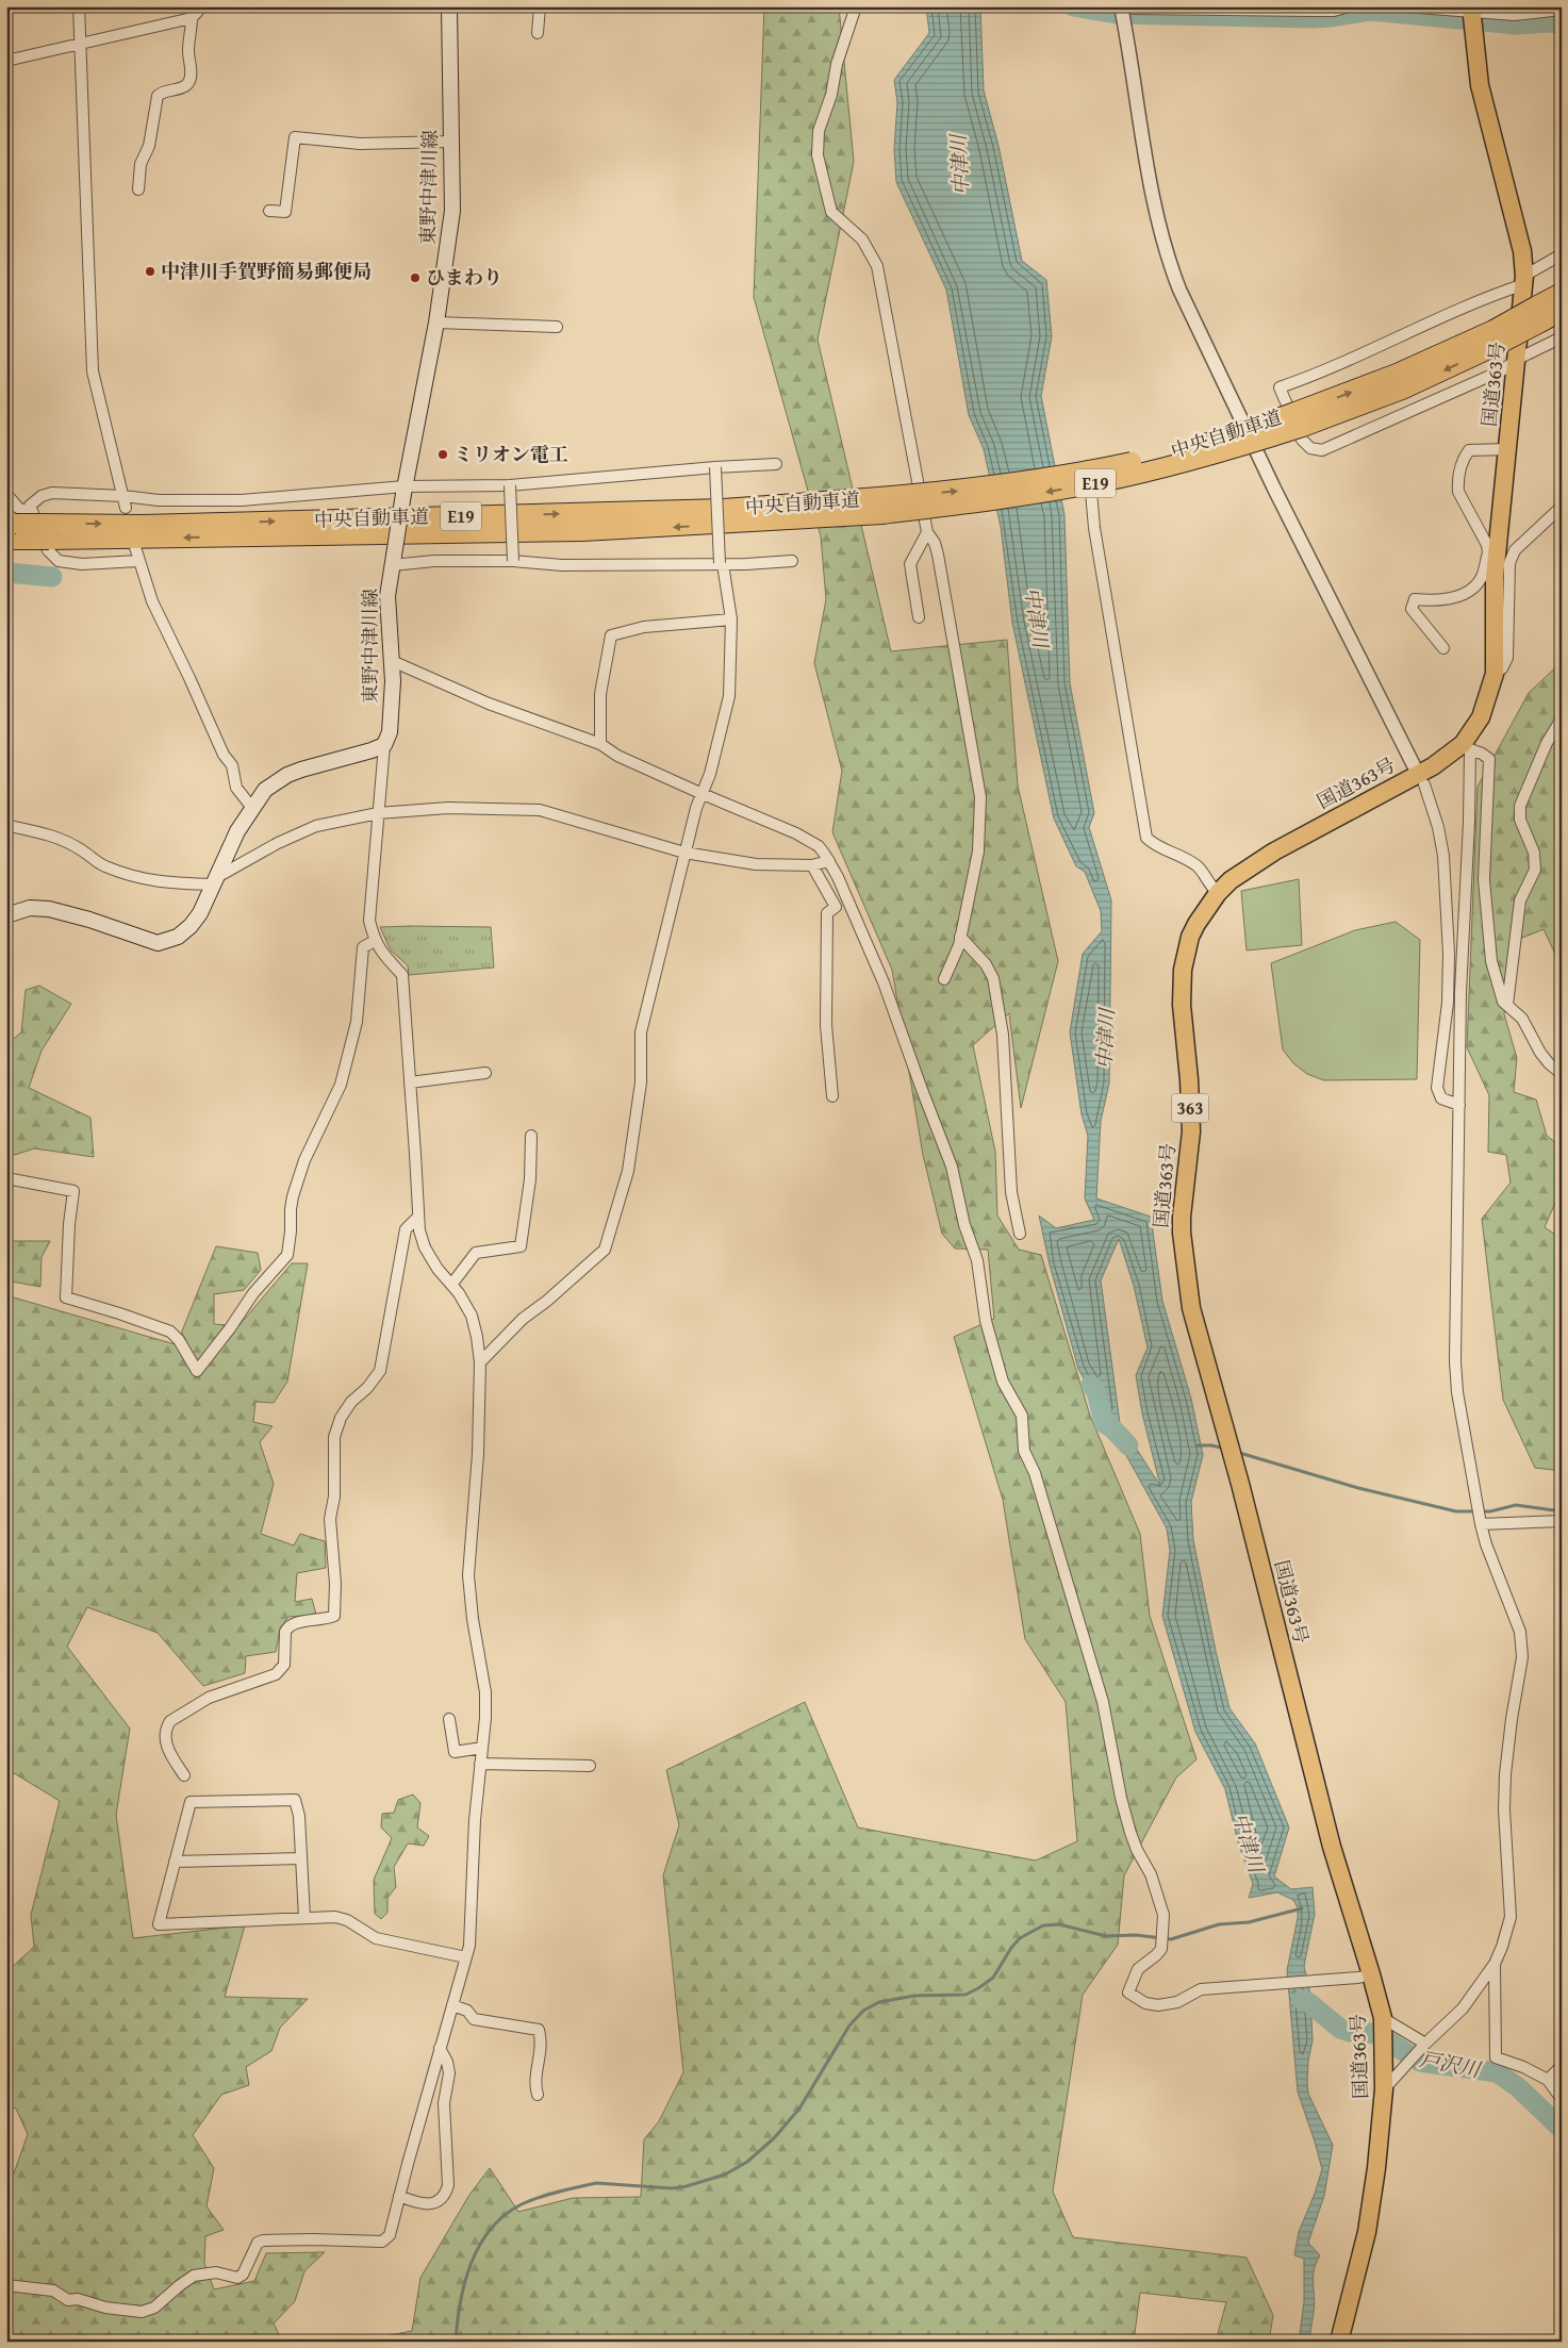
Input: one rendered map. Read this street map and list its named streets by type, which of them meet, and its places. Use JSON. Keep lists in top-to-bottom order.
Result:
{
  "streets": {
    "highway": [
      "国道363号",
      "中央自動車道",
      "E19",
      "363"
    ],
    "main road": ["東野中津川線"]
  },
  "water": ["中津川", "戸沢川"],
  "places": ["中津川手賀野簡易郵便局", "ひまわり", "ミリオン電工"]
}
